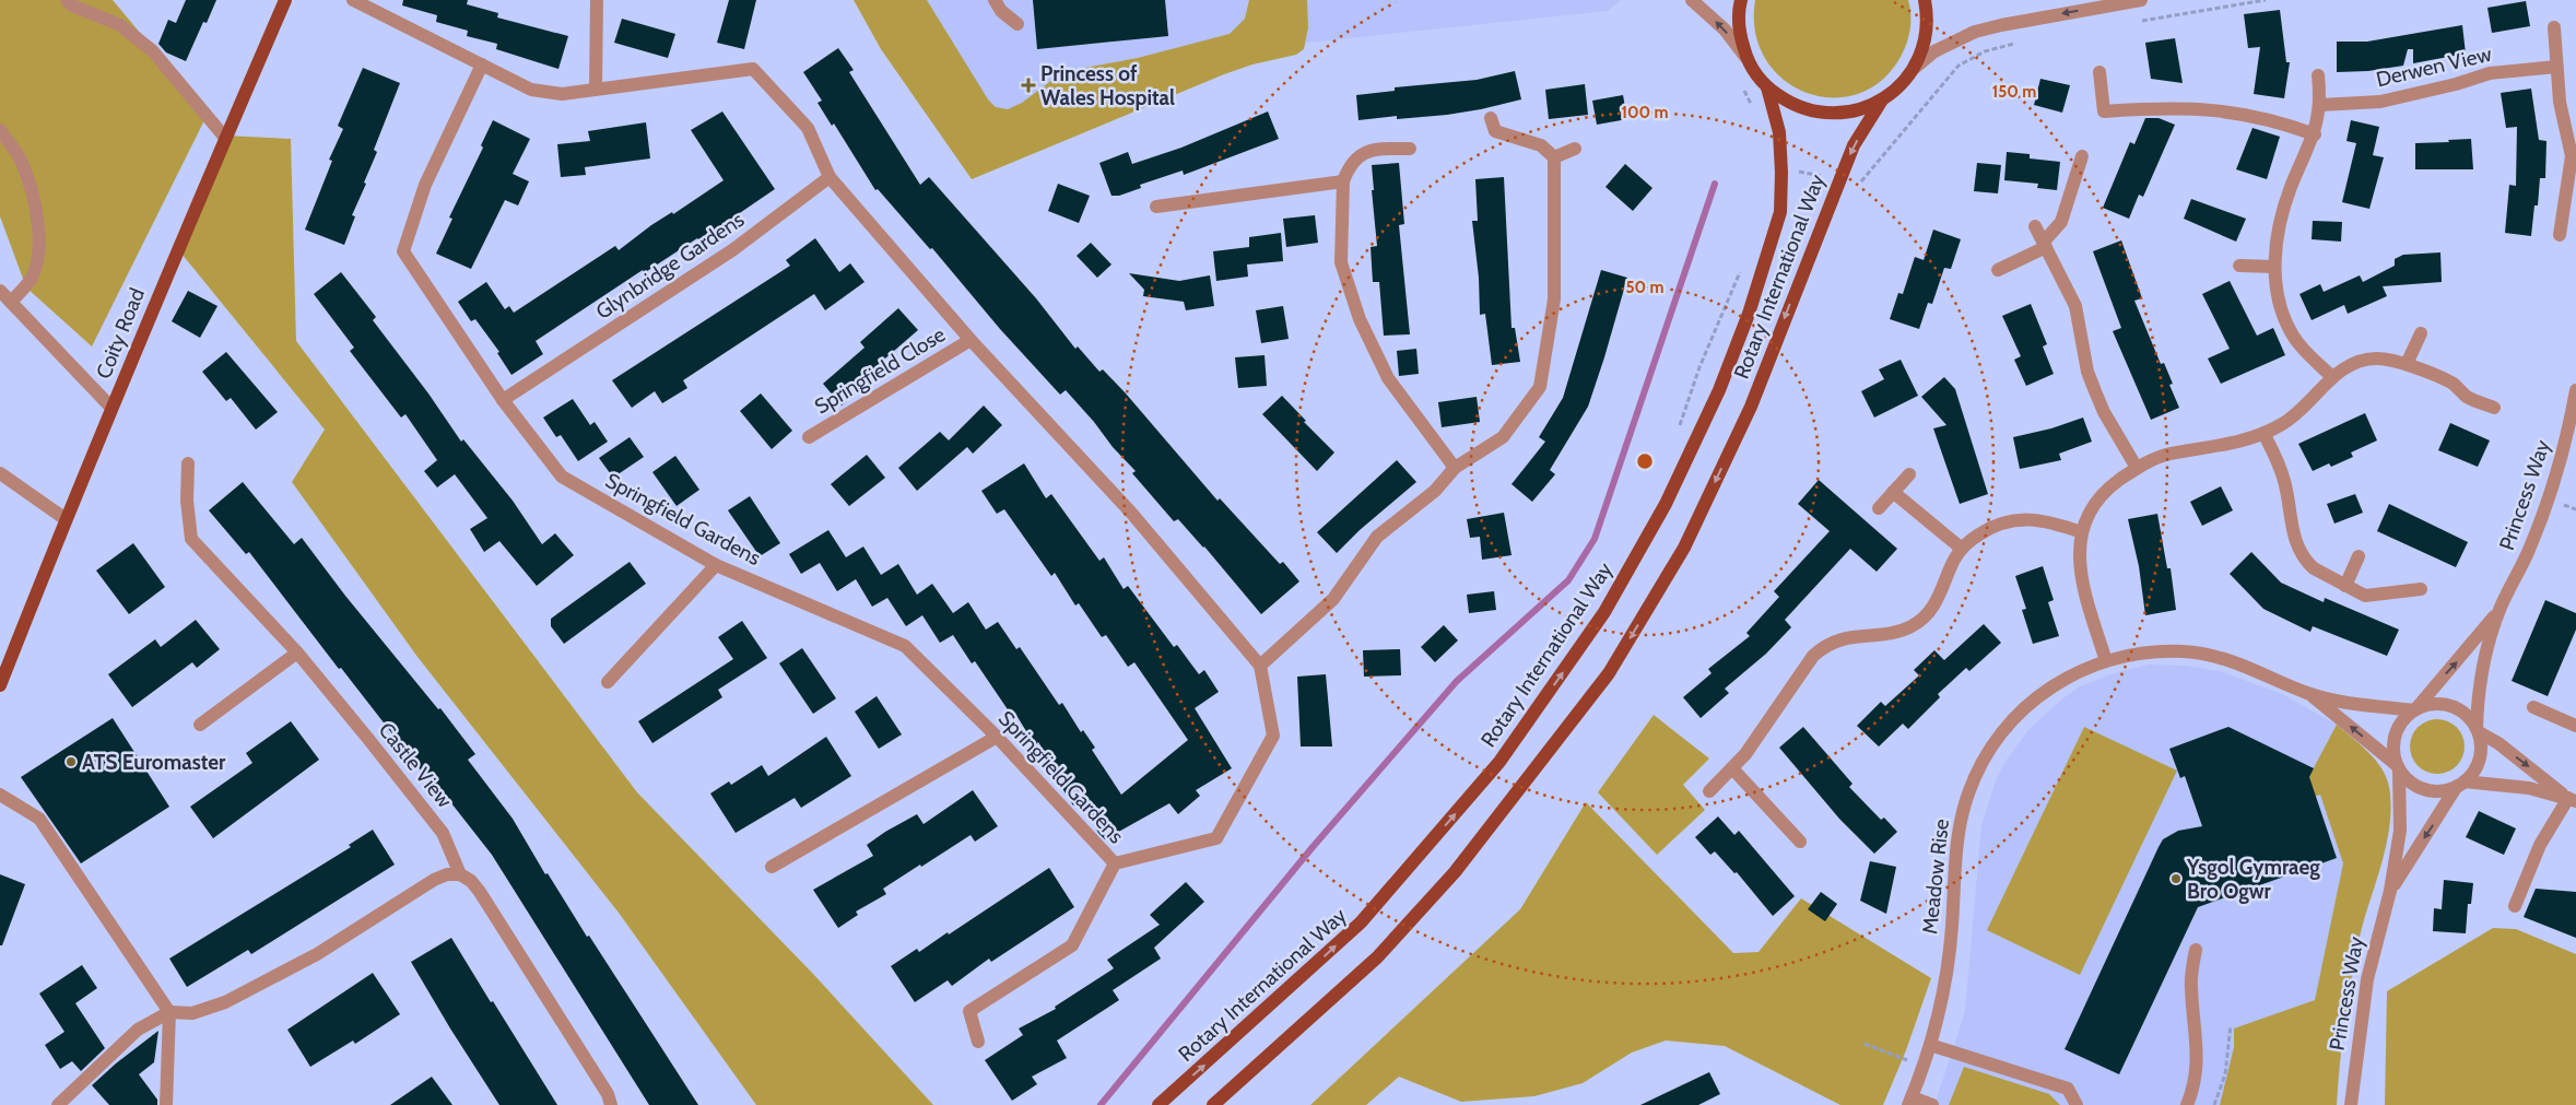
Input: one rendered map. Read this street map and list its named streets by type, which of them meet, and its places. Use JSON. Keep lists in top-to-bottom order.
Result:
{
  "streets": {
    "main road": ["Rotary International Way", "Coity Road"],
    "street": [
      "Derwen View",
      "Glynbridge Gardens",
      "Springfield Close",
      "Princess Way",
      "Springfield Gardens",
      "Castle View",
      "Meadow Rise"
    ]
  },
  "crossings": [
    ["Glynbridge Gardens", "Springfield Gardens"],
    ["Princess Way", "Meadow Rise"]
  ],
  "places": {
    "health": ["Princess of Wales Hospital"],
    "other": ["ATS Euromaster", "Ysgol Gymraeg Bro Ogwr"]
  },
  "rings": ["150 m", "100 m", "50 m"]
}
